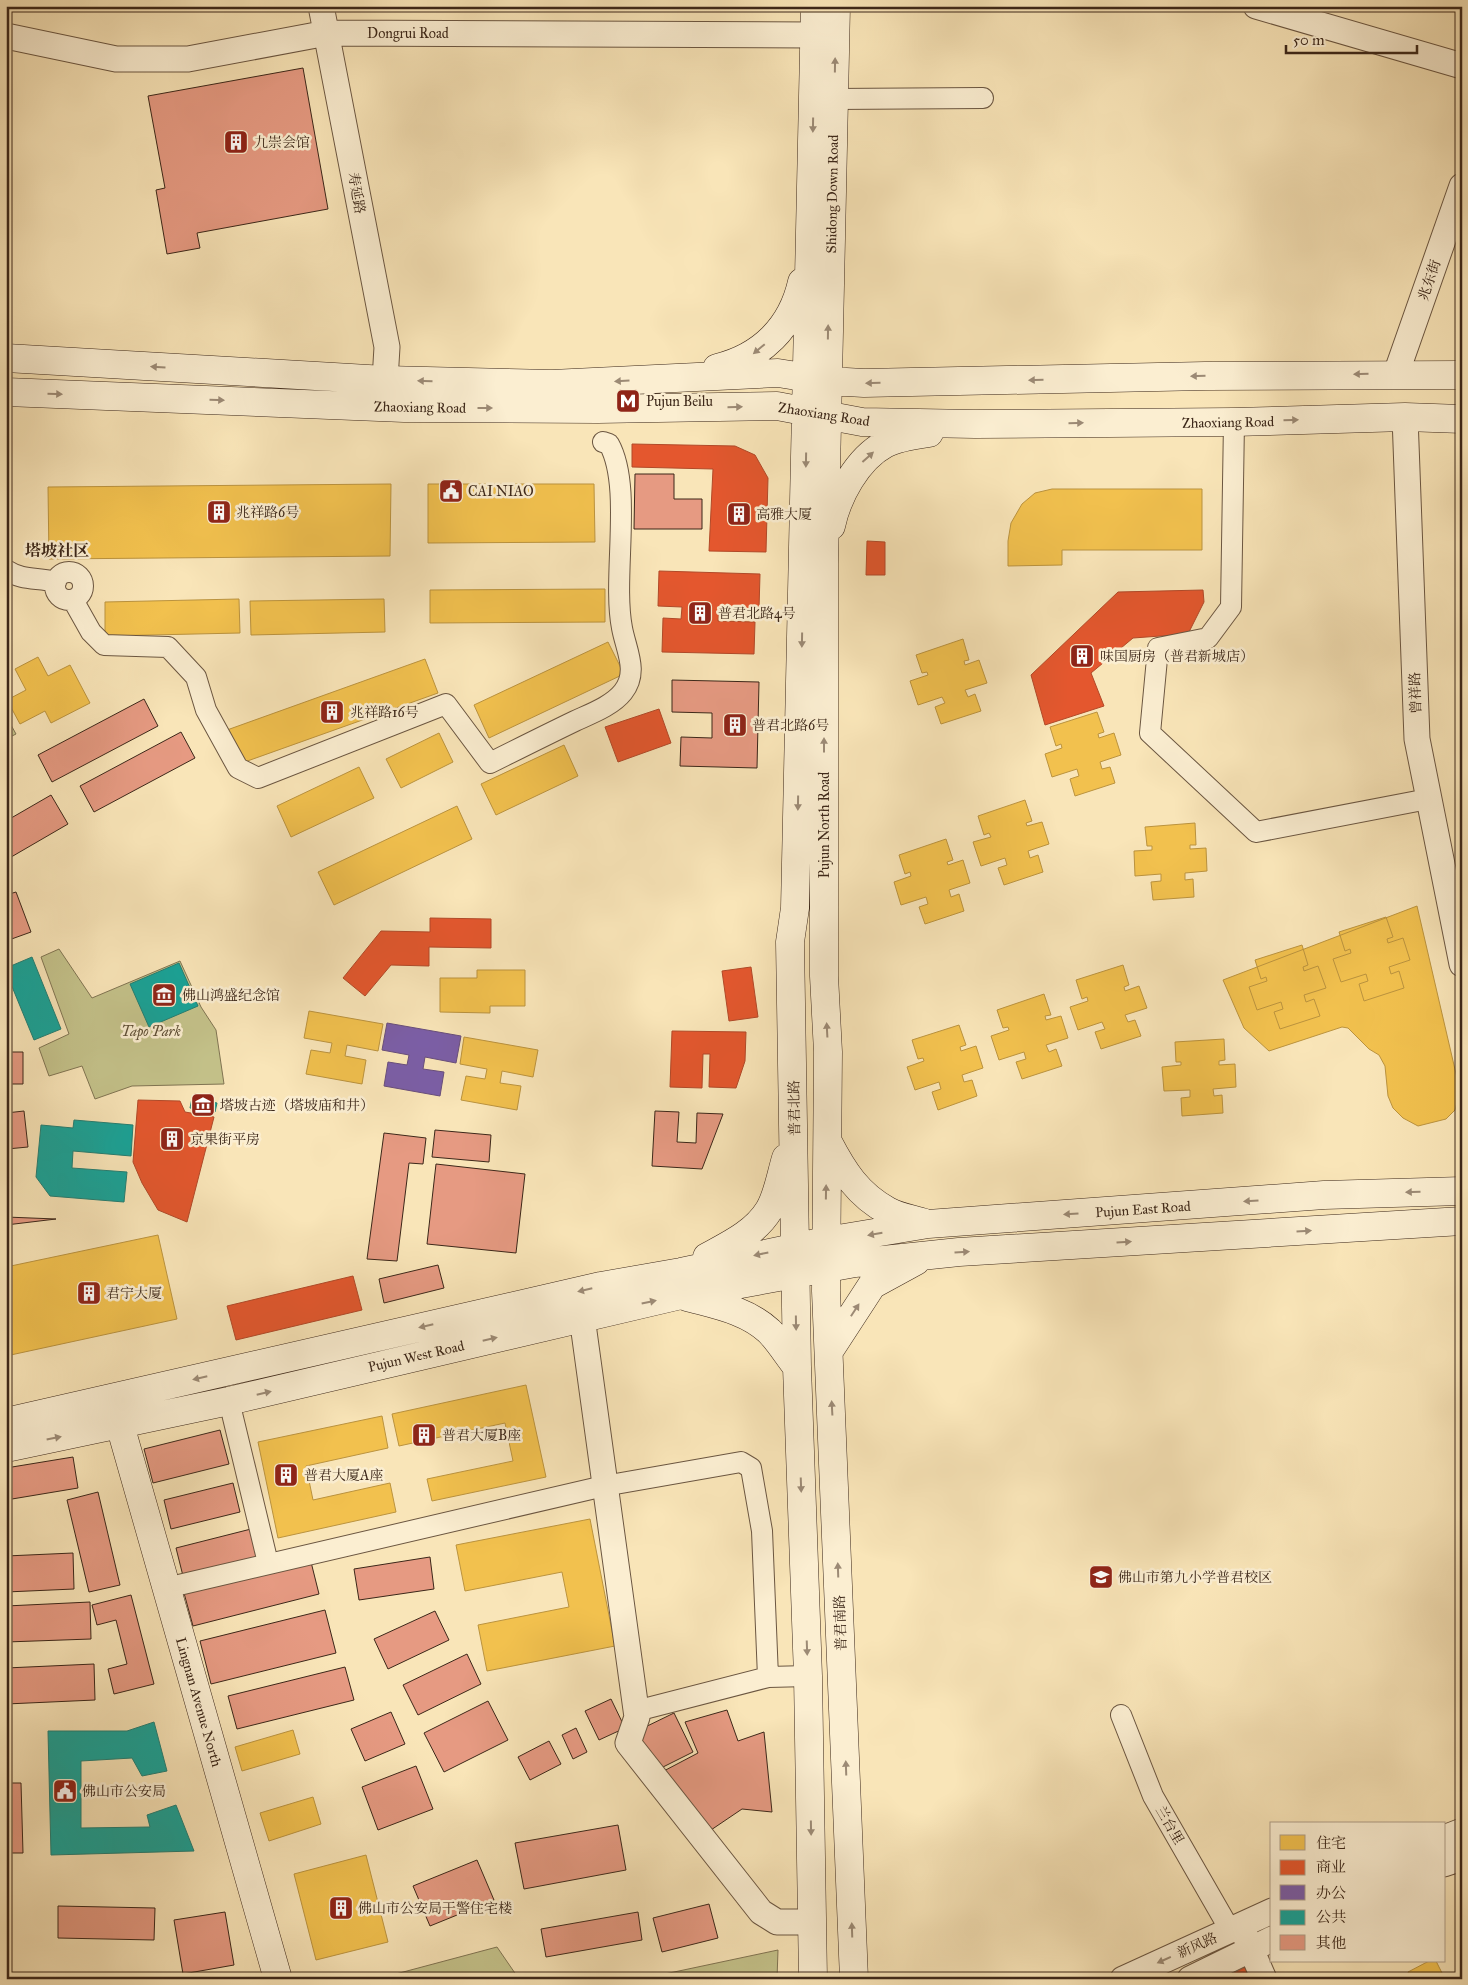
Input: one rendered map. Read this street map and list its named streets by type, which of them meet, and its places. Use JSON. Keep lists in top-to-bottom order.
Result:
{
  "streets": {
    "main road": [
      "Shidong Down Road",
      "Zhaoxiang Road",
      "Pujun North Road",
      "普君北路",
      "Pujun East Road",
      "Pujun West Road",
      "普君南路",
      "Lingnan Avenue North"
    ],
    "street": [
      "Dongrui Road",
      "寿延路",
      "兆东街",
      "曾祥路",
      "兰台里",
      "新风路"
    ]
  },
  "crossings": [
    ["Dongrui Road", "寿延路"],
    ["Dongrui Road", "Shidong Down Road"],
    ["寿延路", "Zhaoxiang Road"],
    ["Shidong Down Road", "Zhaoxiang Road"],
    ["Shidong Down Road", "Pujun North Road"],
    ["兆东街", "Zhaoxiang Road"],
    ["Zhaoxiang Road", "曾祥路"],
    ["Zhaoxiang Road", "Pujun North Road"],
    ["Pujun North Road", "普君北路"],
    ["Pujun North Road", "Pujun East Road"],
    ["Pujun North Road", "Pujun West Road"],
    ["Pujun North Road", "普君南路"],
    ["普君北路", "Pujun West Road"],
    ["Pujun East Road", "Pujun West Road"],
    ["Pujun West Road", "普君南路"],
    ["Pujun West Road", "Lingnan Avenue North"],
    ["兰台里", "新风路"]
  ],
  "districts": ["塔坡社区"],
  "parks": ["Tapo Park"],
  "places": {
    "building": [
      "九崇会馆",
      "兆祥路6号",
      "高雅大厦",
      "普君北路4号",
      "味国厨房（普君新城店）",
      "兆祥路16号",
      "普君北路6号",
      "京果街平房",
      "君宁大厦",
      "普君大厦B座",
      "普君大厦A座",
      "佛山市公安局干警住宅楼"
    ],
    "metro station": ["Pujun Beilu"],
    "public building": ["CAI NIAO", "佛山市公安局"],
    "museum": ["佛山鸿盛纪念馆", "塔坡古迹（塔坡庙和井）"],
    "school or university": ["佛山市第九小学普君校区"]
  },
  "legend": [
    "住宅",
    "商业",
    "办公",
    "公共",
    "其他"
  ],
  "scale_bar": "50 m"
}
